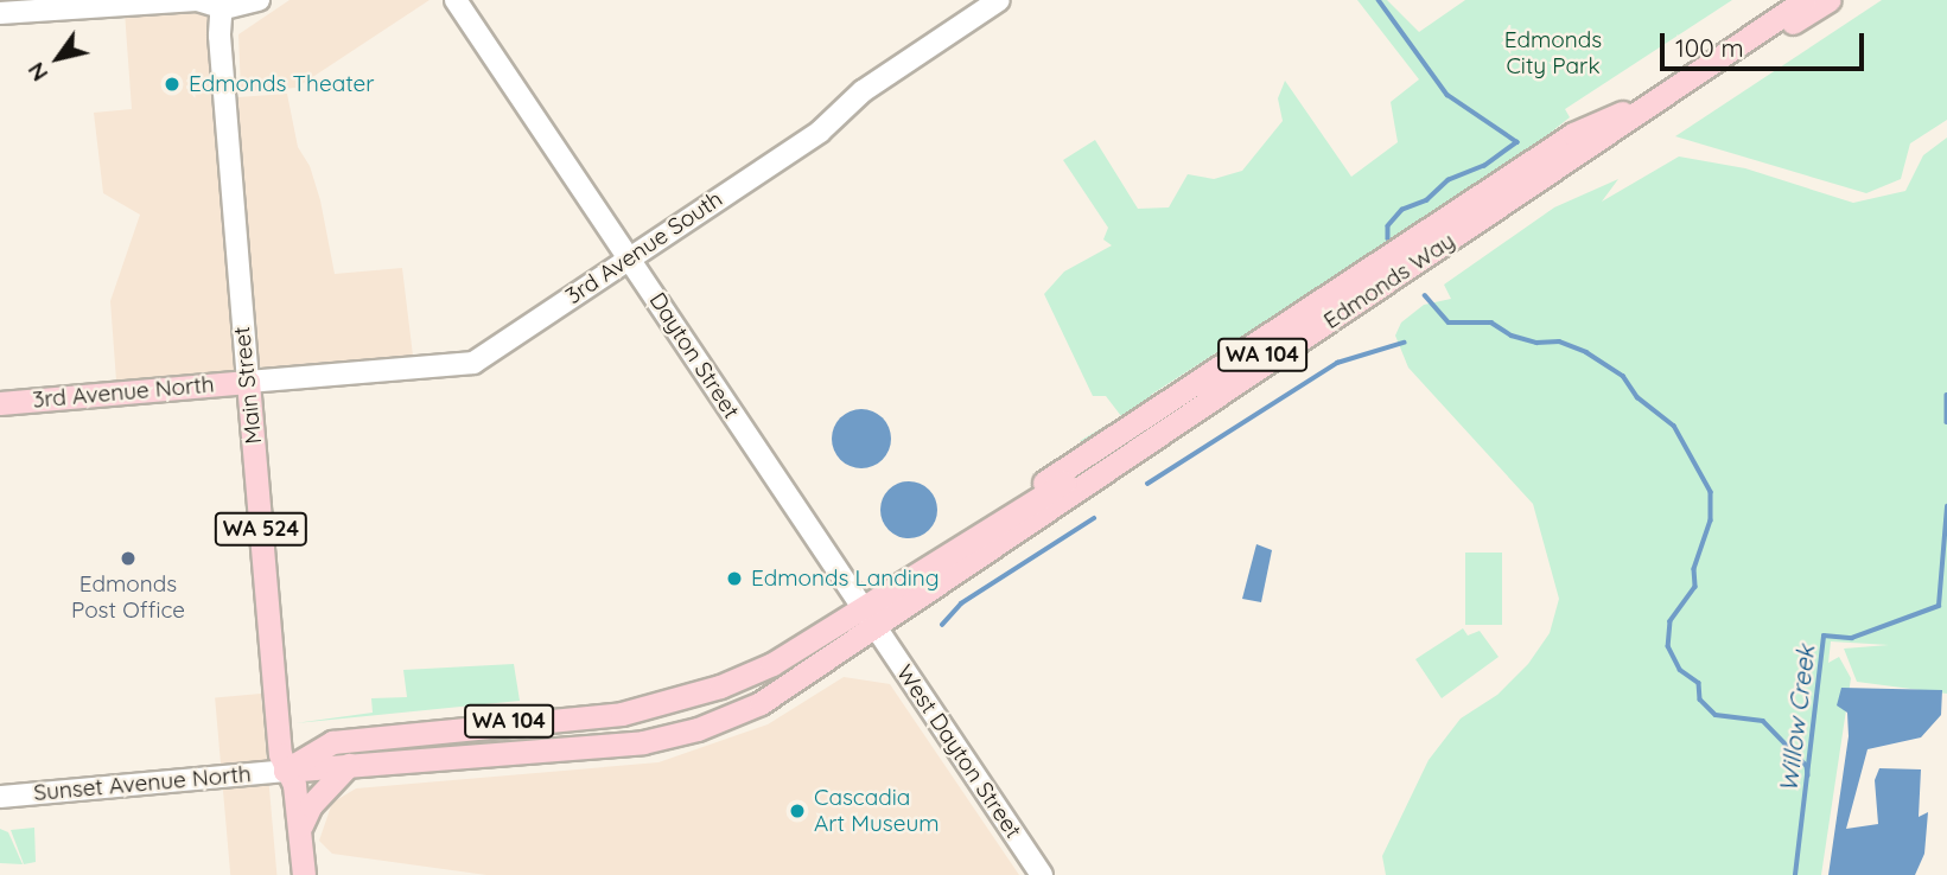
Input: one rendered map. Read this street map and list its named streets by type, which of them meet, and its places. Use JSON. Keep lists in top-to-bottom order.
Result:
{
  "streets": {
    "main road": [
      "Edmonds Way",
      "WA 104",
      "Main Street",
      "3rd Avenue North",
      "WA 524"
    ],
    "street": [
      "3rd Avenue South",
      "Dayton Street",
      "West Dayton Street",
      "Sunset Avenue North"
    ]
  },
  "crossings": [
    ["3rd Avenue South", "Dayton Street"],
    ["3rd Avenue South", "Main Street"],
    ["3rd Avenue South", "3rd Avenue North"],
    ["Edmonds Way", "WA 104"],
    ["Edmonds Way", "Dayton Street"],
    ["Edmonds Way", "West Dayton Street"],
    ["WA 104", "Dayton Street"],
    ["WA 104", "Main Street"],
    ["WA 104", "West Dayton Street"],
    ["WA 104", "Sunset Avenue North"],
    ["Dayton Street", "West Dayton Street"],
    ["Main Street", "3rd Avenue North"],
    ["Main Street", "Sunset Avenue North"]
  ],
  "water": ["Willow Creek"],
  "parks": ["Edmonds City Park"],
  "places": [
    "Edmonds Theater",
    "Edmonds Post Office",
    "Edmonds Landing",
    "Cascadia Art Museum"
  ],
  "scale_bar": "100 m",
  "north": "bottom left"
}
